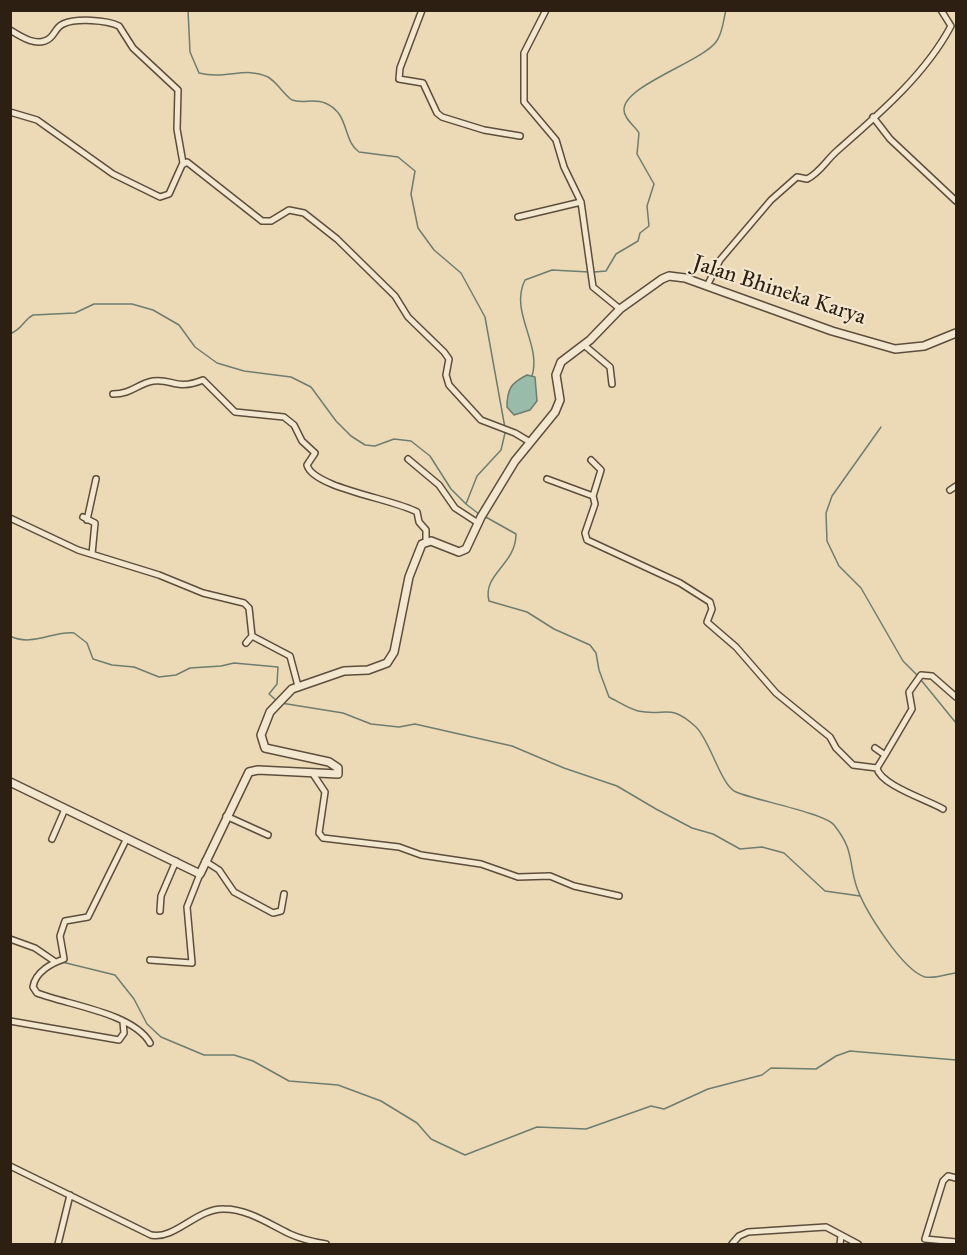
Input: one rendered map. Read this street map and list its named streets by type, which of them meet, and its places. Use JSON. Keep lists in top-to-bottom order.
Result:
{
  "streets": {
    "street": ["Jalan Bhineka Karya"]
  }
}
